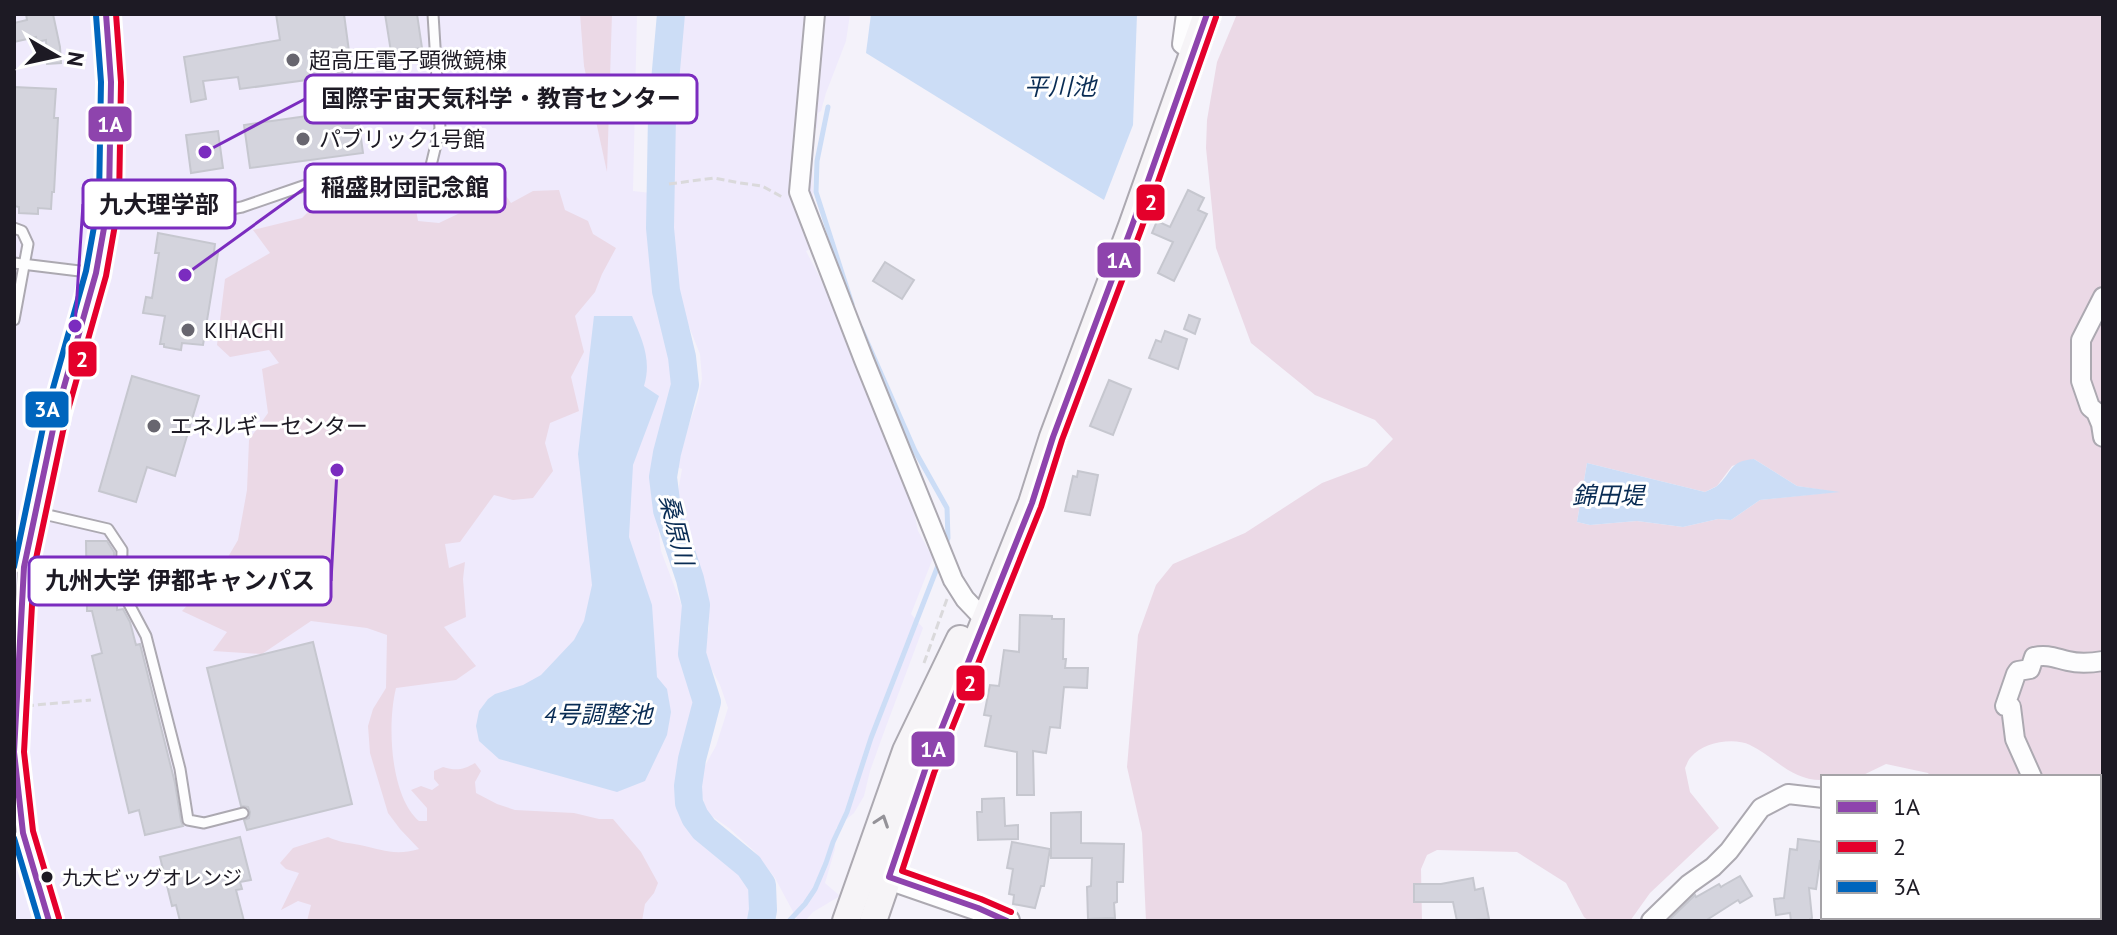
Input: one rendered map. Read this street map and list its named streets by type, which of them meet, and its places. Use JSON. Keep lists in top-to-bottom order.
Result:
{
  "water": [
    "平川池",
    "錦田堤",
    "桑原川",
    "4号調整池"
  ],
  "places": [
    "超高圧電子顕微鏡棟",
    "パブリック1号館",
    "国際宇宙天気科学・教育センター",
    "稲盛財団記念館",
    "九大理学部",
    "KIHACHI",
    "エネルギーセンター",
    "九州大学 伊都キャンパス",
    "九大ビッグオレンジ"
  ],
  "lines": ["transit line 1A", "transit line 2", "transit line 3A"],
  "legend": ["1A", "2", "3A"],
  "north": "right"
}
